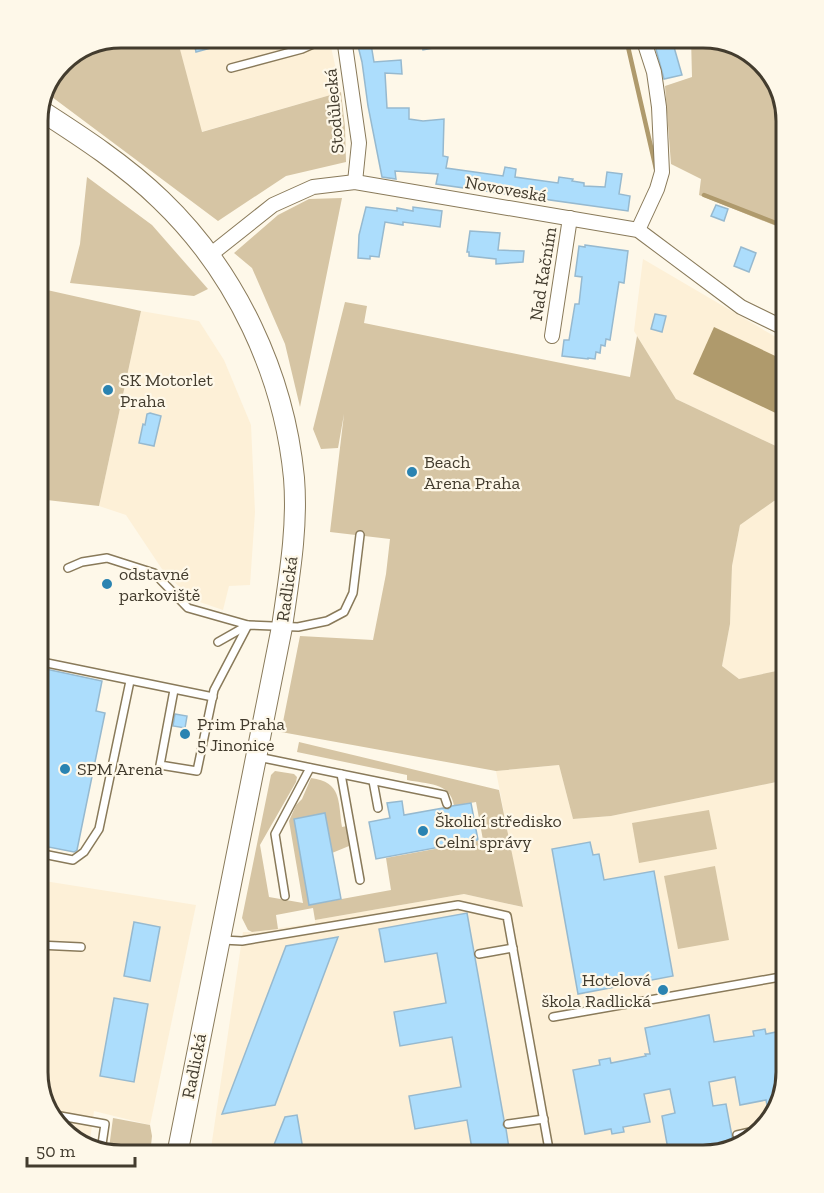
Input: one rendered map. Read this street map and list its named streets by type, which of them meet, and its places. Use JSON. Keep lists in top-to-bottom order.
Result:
{
  "streets": {
    "main road": ["Radlická"],
    "street": ["Stodůlecká", "Novoveská", "Nad Kačním"]
  },
  "crossings": [
    ["Stodůlecká", "Novoveská"],
    ["Novoveská", "Nad Kačním"],
    ["Novoveská", "Radlická"]
  ],
  "places": [
    "SK Motorlet Praha",
    "Beach Arena Praha",
    "odstavné parkoviště",
    "Prim Praha 5 Jinonice",
    "SPM Arena",
    "Školicí středisko Celní správy",
    "Hotelová škola Radlická"
  ],
  "scale_bar": "50 m"
}
